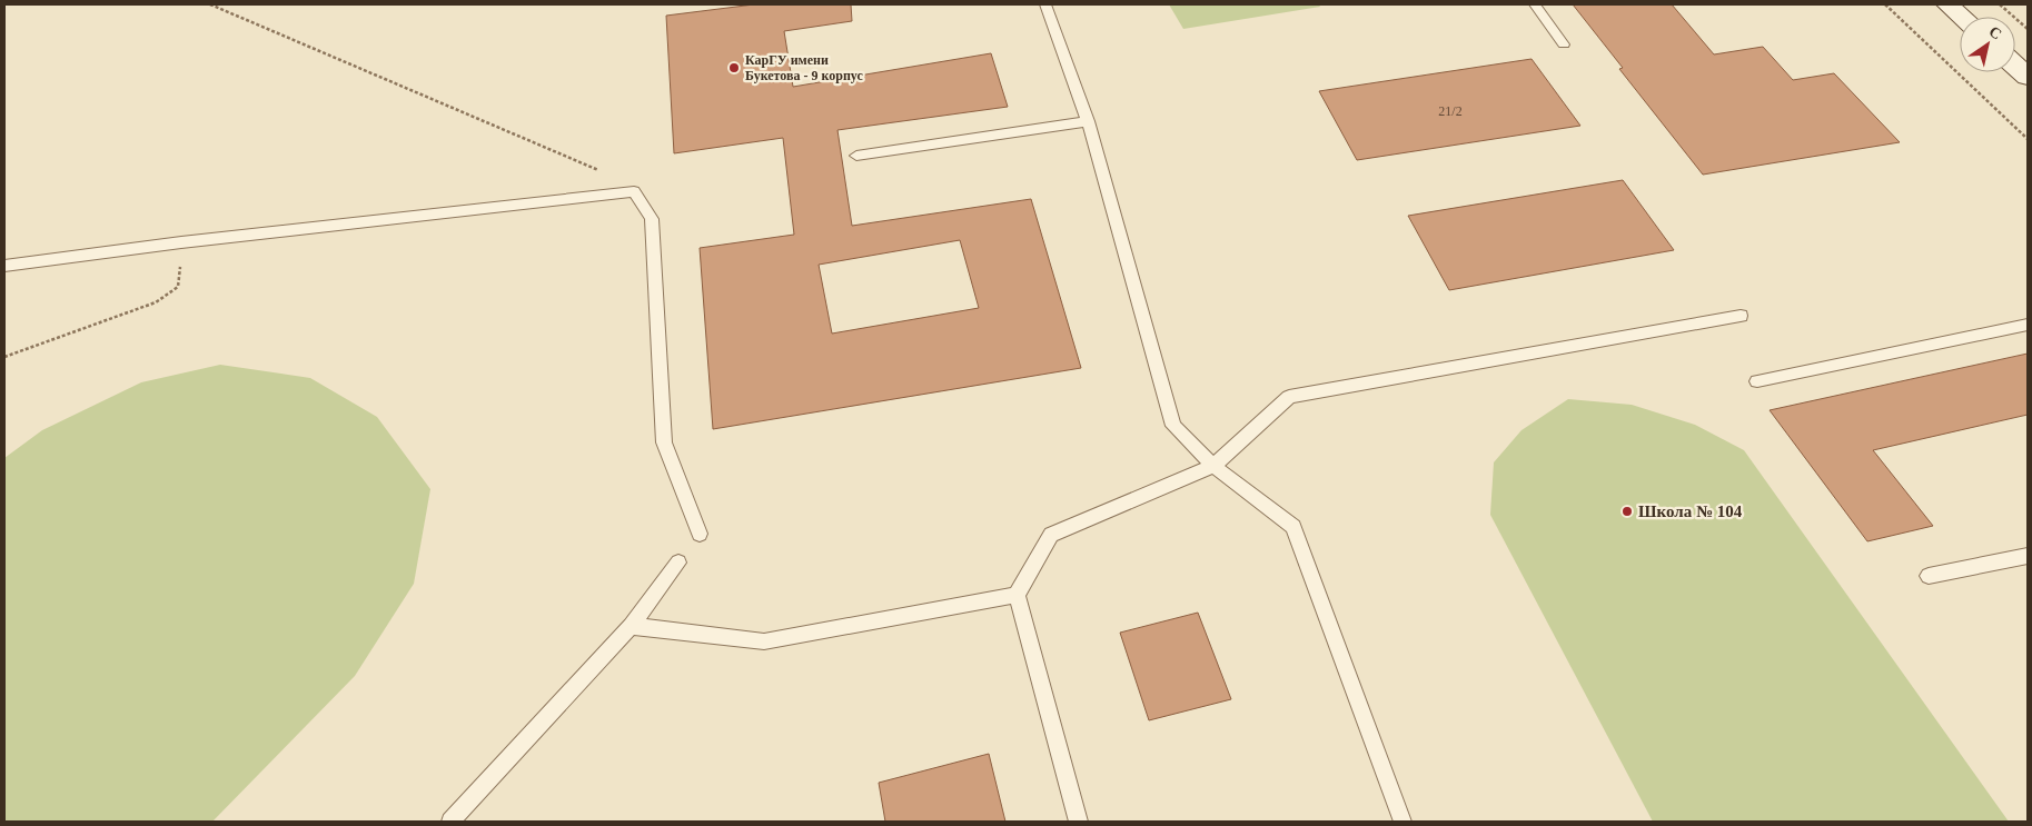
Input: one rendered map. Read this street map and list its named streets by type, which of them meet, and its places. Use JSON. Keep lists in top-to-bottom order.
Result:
{
  "places": ["КарГУ имени Букетова - 9 корпус", "Школа № 104"],
  "house_numbers": ["21/2"],
  "north": "top right"
}
